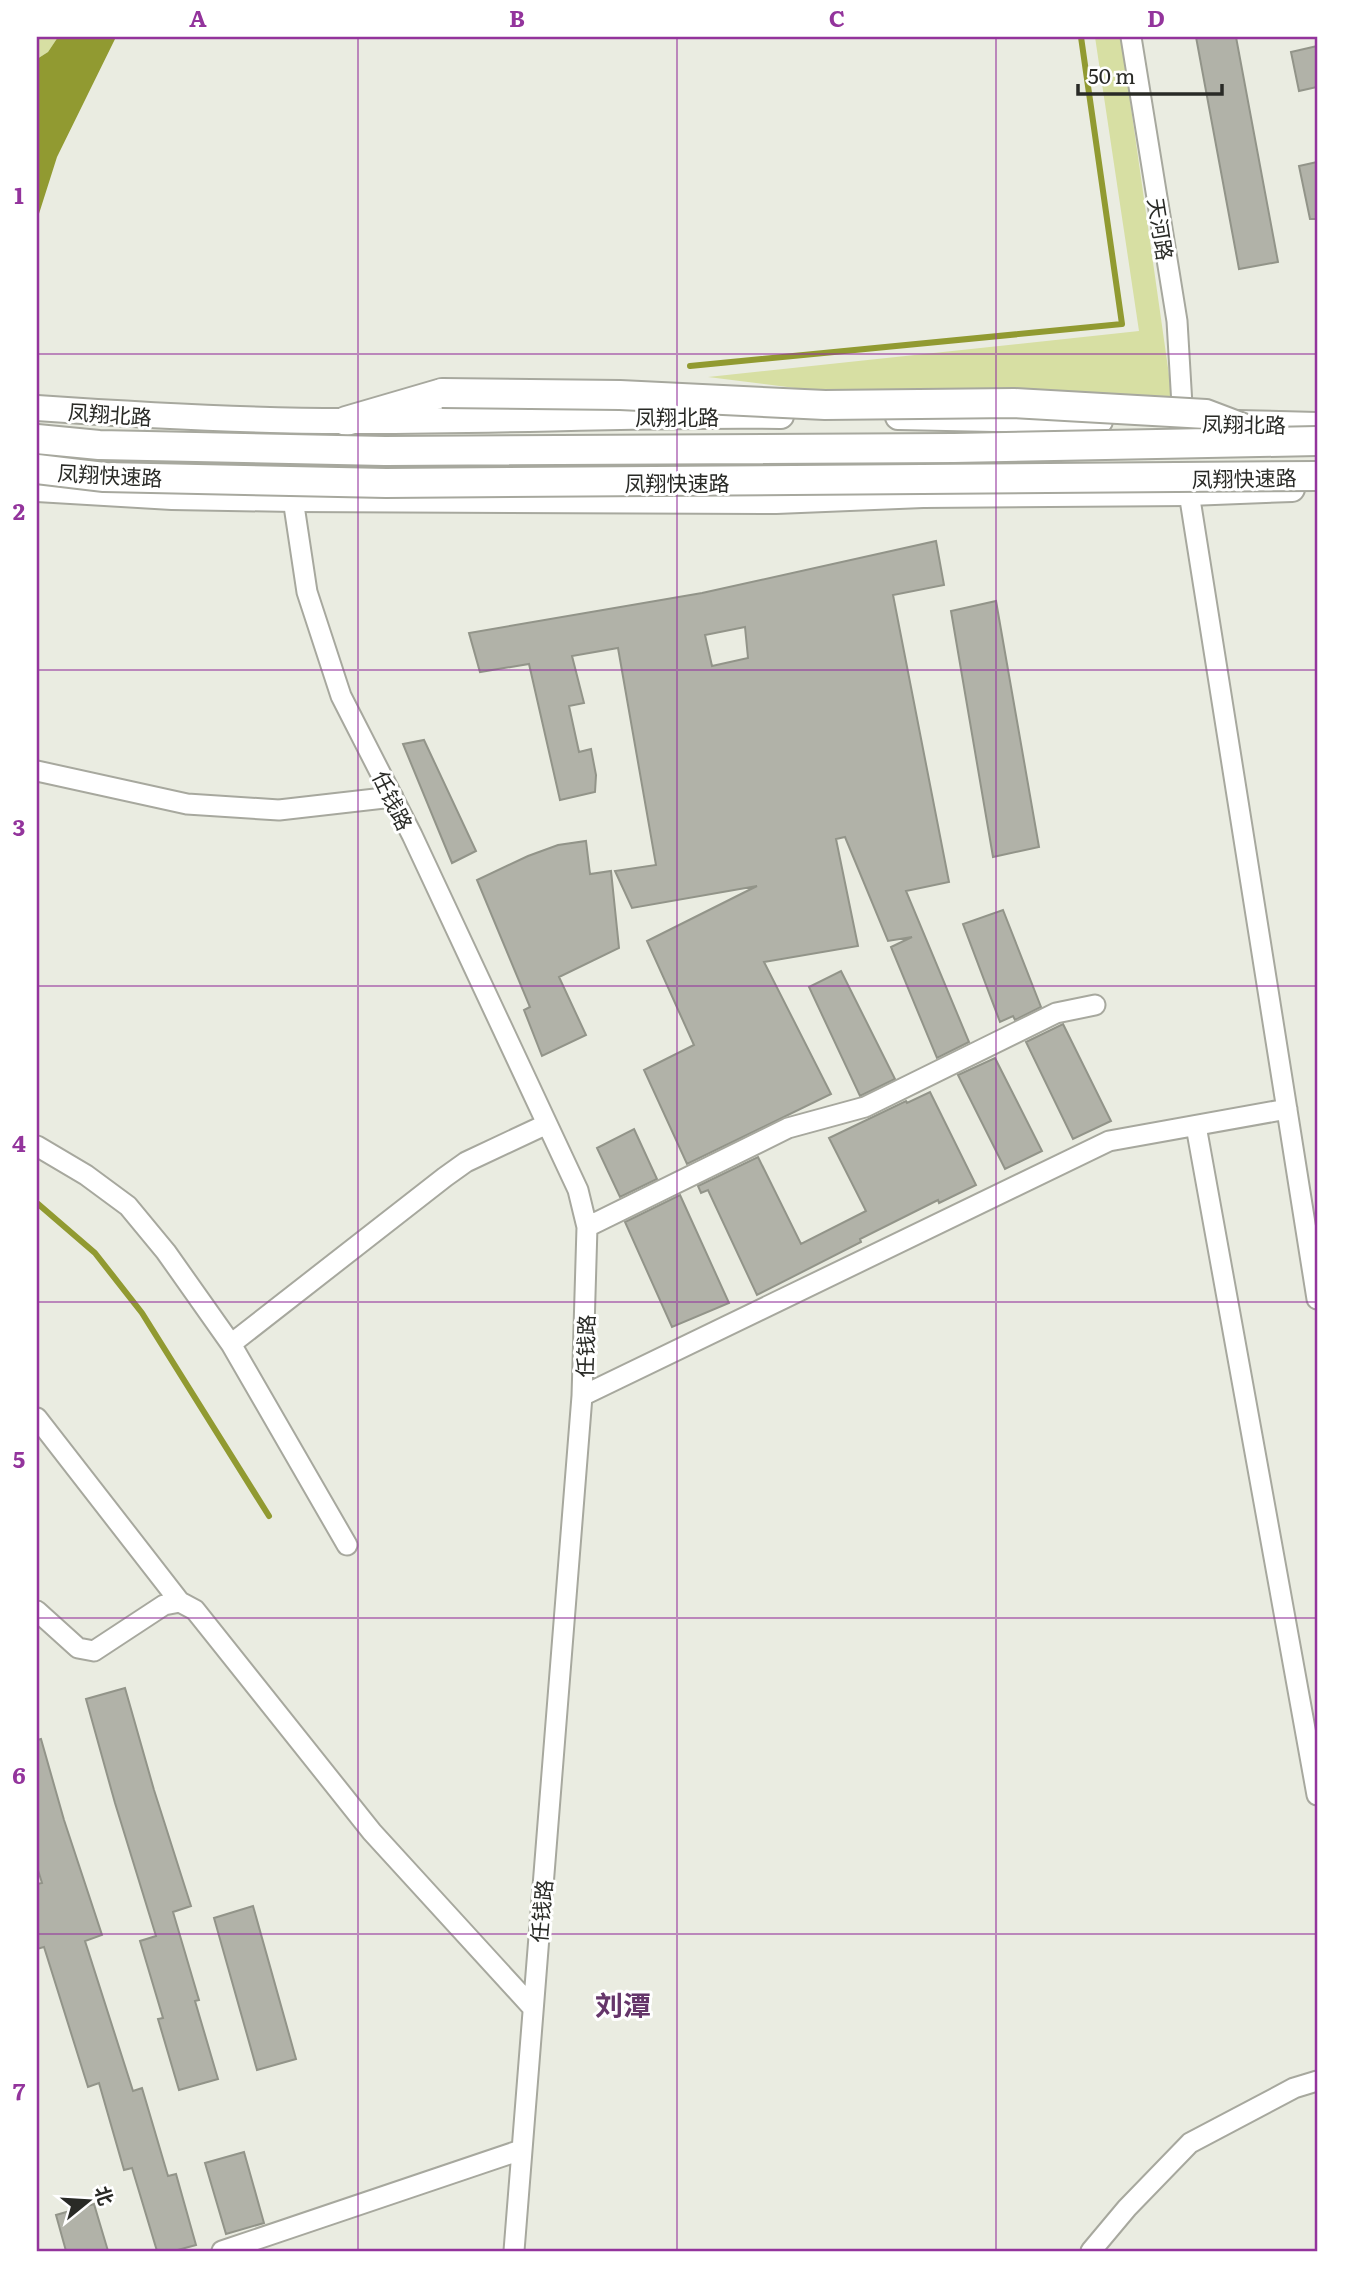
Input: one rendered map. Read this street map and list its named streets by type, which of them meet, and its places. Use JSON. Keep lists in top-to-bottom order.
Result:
{
  "streets": {
    "highway": ["凤翔快速路"],
    "main road": ["凤翔北路"],
    "street": ["天河路", "任钱路"]
  },
  "crossings": [
    ["天河路", "凤翔北路"]
  ],
  "districts": ["刘潭"],
  "scale_bar": "50 m",
  "north": "right",
  "grid": {
    "columns": [
      "A",
      "B",
      "C",
      "D"
    ],
    "rows": [
      "1",
      "2",
      "3",
      "4",
      "5",
      "6",
      "7"
    ]
  }
}
